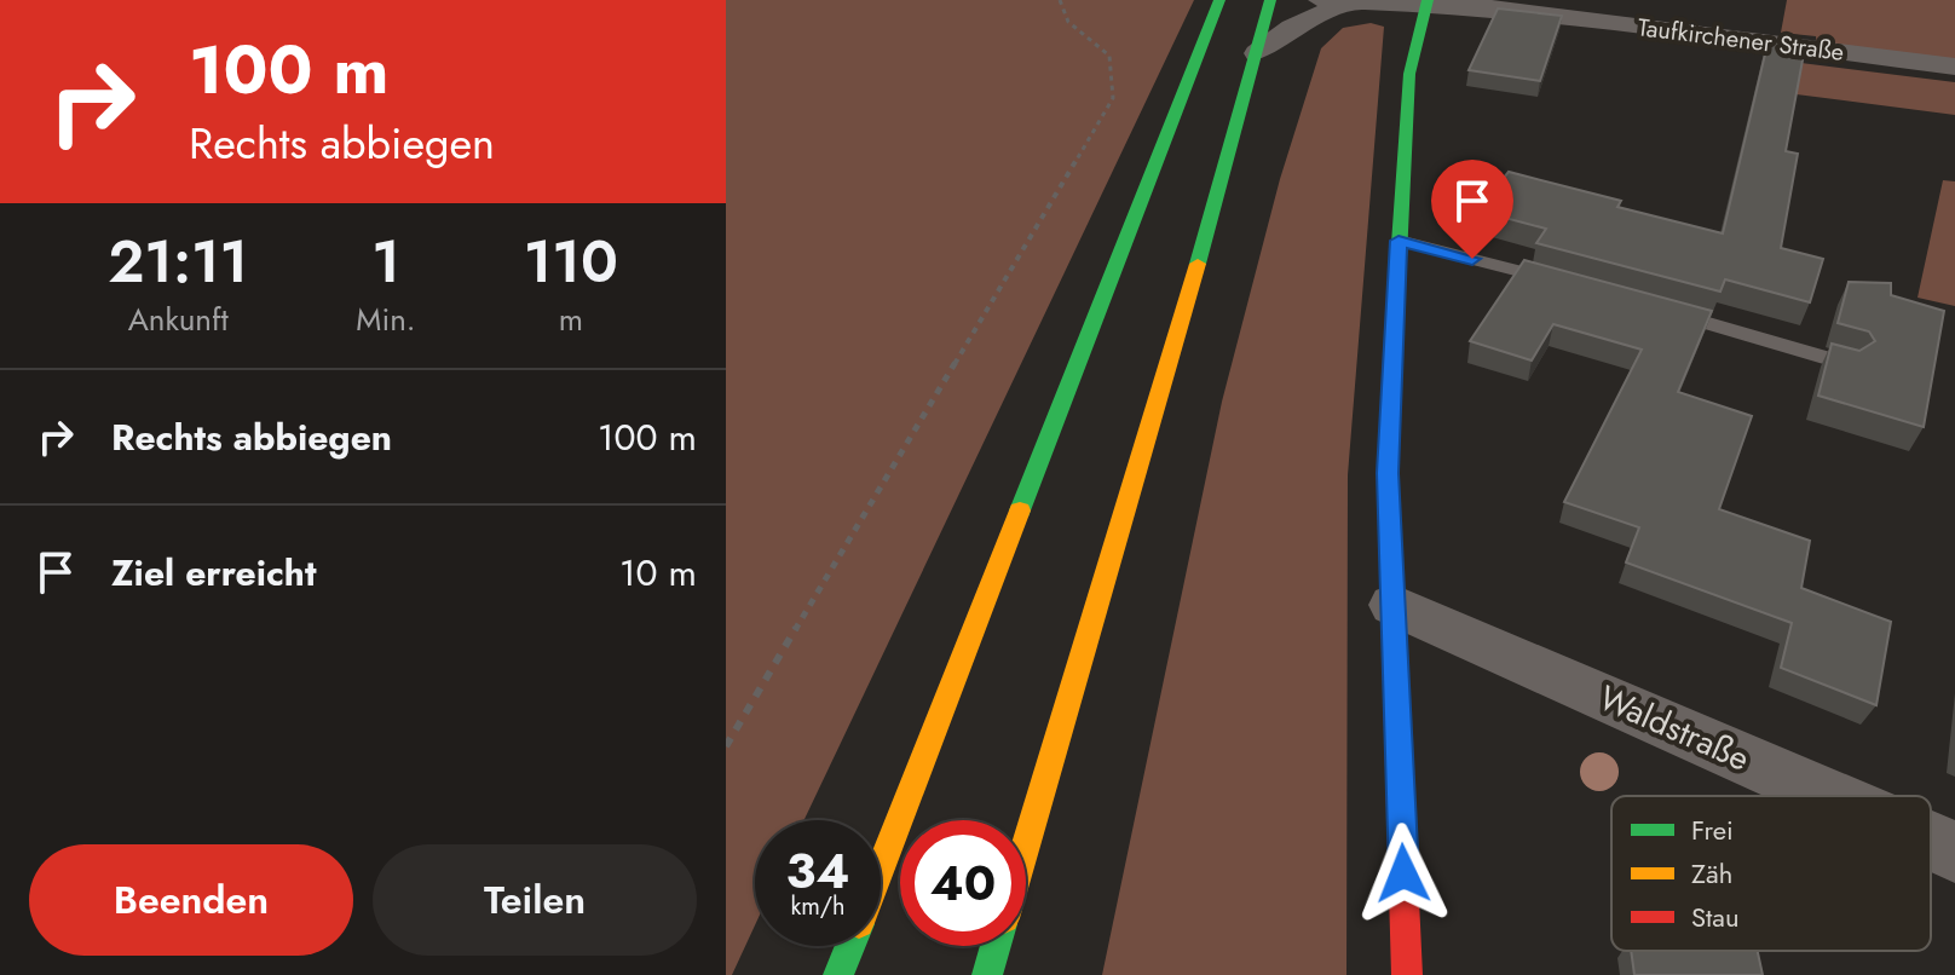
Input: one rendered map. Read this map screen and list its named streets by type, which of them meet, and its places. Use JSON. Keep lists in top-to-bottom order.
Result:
{
  "streets": {
    "street": ["Taufkirchener Straße", "Waldstraße"]
  },
  "legend": ["Frei", "Zäh", "Stau"],
  "page": {
    "turn": ["100 m", "Rechts abbiegen"],
    "eta": [
      "21:11",
      "Ankunft",
      "1",
      "Min.",
      "110",
      "m"
    ],
    "list": [
      {
        "name": "Rechts abbiegen",
        "value": "100 m"
      },
      {
        "name": "Ziel erreicht",
        "value": "10 m"
      }
    ],
    "speed": "34 km/h",
    "limit": "40",
    "buttons": ["Beenden", "Teilen"]
  }
}
